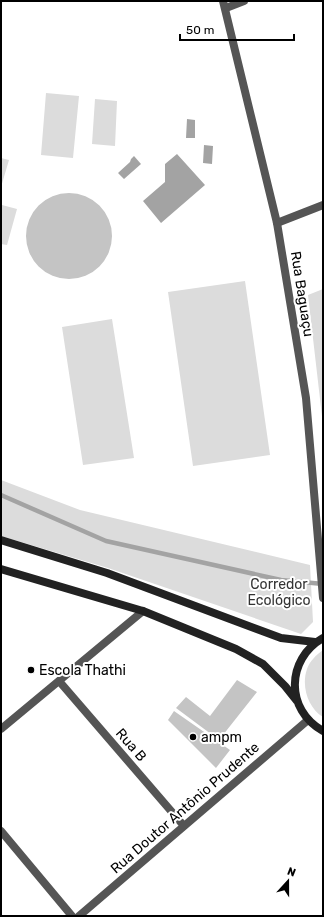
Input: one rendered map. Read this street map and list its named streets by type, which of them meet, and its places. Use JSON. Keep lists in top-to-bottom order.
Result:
{
  "streets": {
    "street": ["Rua Baguaçu", "Rua B", "Rua Doutor Antônio Prudente"]
  },
  "crossings": [
    ["Rua B", "Rua Doutor Antônio Prudente"]
  ],
  "parks": ["Corredor Ecológico"],
  "places": ["Escola Thathi", "ampm"],
  "scale_bar": "50 m",
  "north": "top"
}
